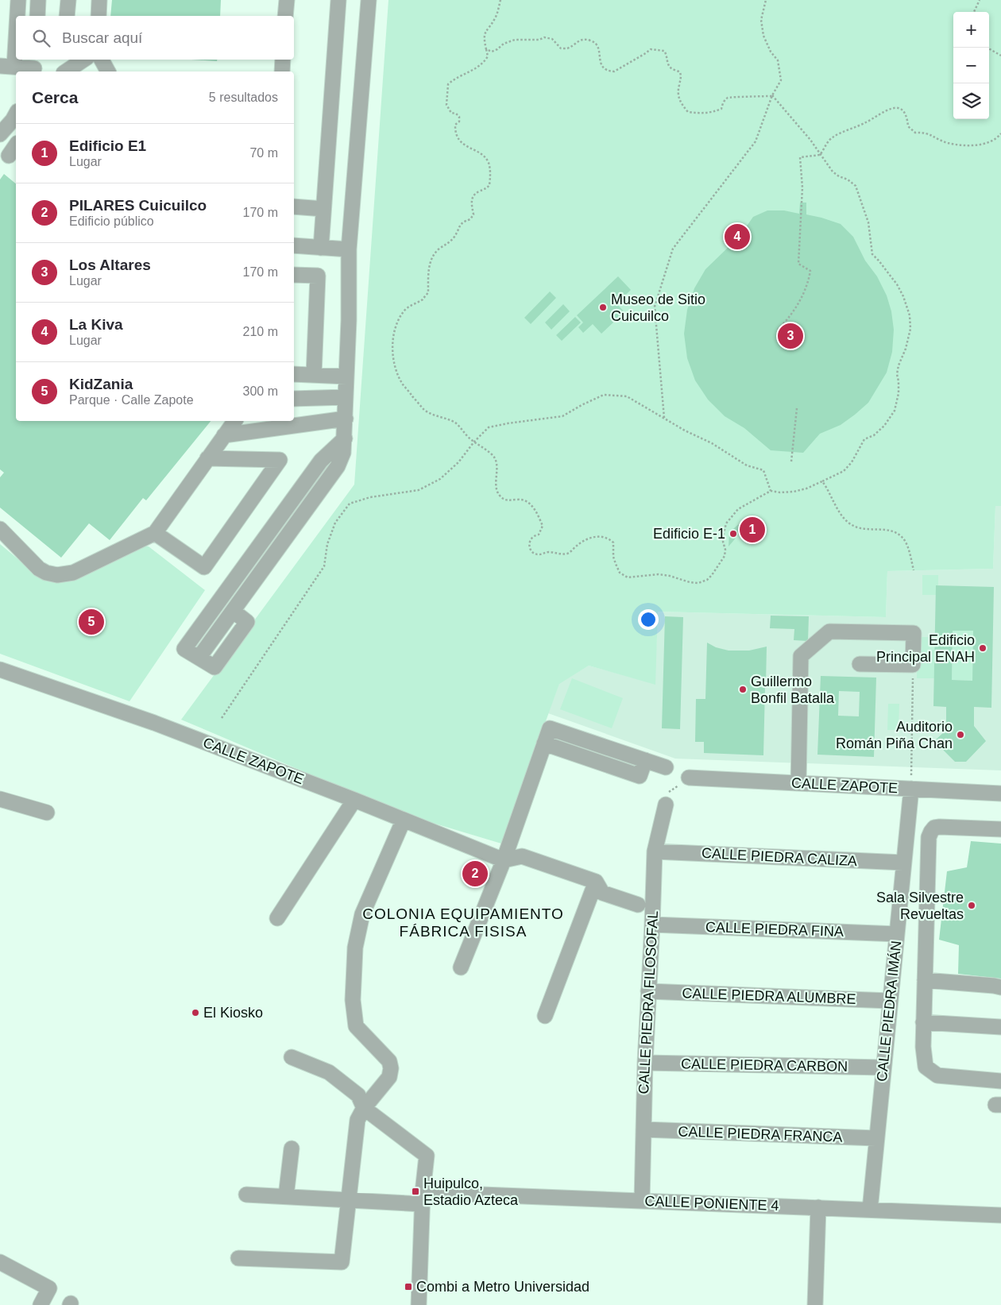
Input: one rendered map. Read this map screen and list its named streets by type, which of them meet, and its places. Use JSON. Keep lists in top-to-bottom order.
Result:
{
  "streets": {
    "street": [
      "CALLE ZAPOTE",
      "CALLE PIEDRA CALIZA",
      "CALLE PIEDRA FINA",
      "CALLE PIEDRA ALUMBRE",
      "CALLE PIEDRA FILOSOFAL",
      "CALLE PIEDRA IMÁN",
      "CALLE PIEDRA CARBON",
      "CALLE PIEDRA FRANCA",
      "CALLE PONIENTE 4"
    ]
  },
  "crossings": [
    ["CALLE ZAPOTE", "CALLE PIEDRA IMÁN"],
    ["CALLE PIEDRA CALIZA", "CALLE PIEDRA FILOSOFAL"],
    ["CALLE PIEDRA CALIZA", "CALLE PIEDRA IMÁN"],
    ["CALLE PIEDRA FINA", "CALLE PIEDRA FILOSOFAL"],
    ["CALLE PIEDRA FINA", "CALLE PIEDRA IMÁN"],
    ["CALLE PIEDRA ALUMBRE", "CALLE PIEDRA FILOSOFAL"],
    ["CALLE PIEDRA ALUMBRE", "CALLE PIEDRA IMÁN"],
    ["CALLE PIEDRA FILOSOFAL", "CALLE PIEDRA CARBON"],
    ["CALLE PIEDRA FILOSOFAL", "CALLE PIEDRA FRANCA"],
    ["CALLE PIEDRA FILOSOFAL", "CALLE PONIENTE 4"],
    ["CALLE PIEDRA IMÁN", "CALLE PIEDRA CARBON"],
    ["CALLE PIEDRA IMÁN", "CALLE PIEDRA FRANCA"],
    ["CALLE PIEDRA IMÁN", "CALLE PONIENTE 4"]
  ],
  "districts": ["COLONIA EQUIPAMIENTO FÁBRICA FISISA"],
  "places": {
    "other": [
      "Museo de Sitio Cuicuilco",
      "Edificio E-1",
      "Edificio Principal ENAH",
      "Guillermo Bonfil Batalla",
      "Auditorio Román Piña Chan",
      "Sala Silvestre Revueltas",
      "El Kiosko"
    ],
    "transit": ["Huipulco, Estadio Azteca", "Combi a Metro Universidad"]
  },
  "page": {
    "map_buttons": ["+", "−"],
    "search": "Buscar aquí",
    "heading": ["Cerca", "5 resultados"],
    "list": [
      {
        "mark": "1",
        "name": "Edificio E1",
        "note": "Lugar",
        "value": "70 m"
      },
      {
        "mark": "2",
        "name": "PILARES Cuicuilco",
        "note": "Edificio público",
        "value": "170 m"
      },
      {
        "mark": "3",
        "name": "Los Altares",
        "note": "Lugar",
        "value": "170 m"
      },
      {
        "mark": "4",
        "name": "La Kiva",
        "note": "Lugar",
        "value": "210 m"
      },
      {
        "mark": "5",
        "name": "KidZania",
        "note": "Parque · Calle Zapote",
        "value": "300 m"
      }
    ],
    "pins": [
      "4",
      "3",
      "1",
      "5",
      "2"
    ]
  }
}
